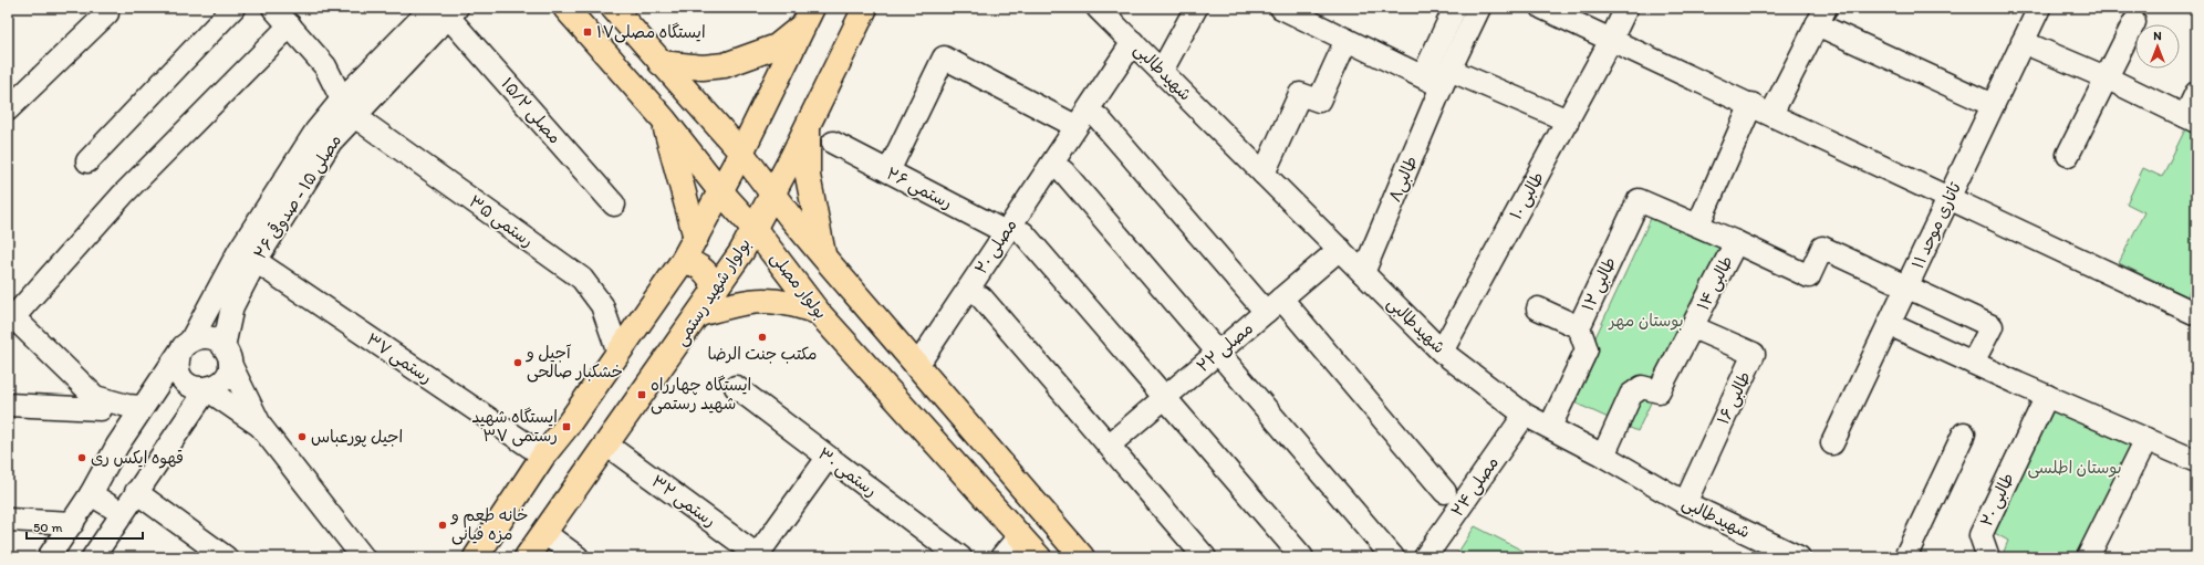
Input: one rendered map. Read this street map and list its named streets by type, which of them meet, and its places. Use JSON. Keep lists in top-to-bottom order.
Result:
{
  "streets": {
    "main road": ["بولوار مصلی", "بولوار شهید رستمی"],
    "street": [
      "شهیدطالبی",
      "مصلی ۱۵/۲",
      "طالبی۸",
      "رستمی ۲۶",
      "طالبی ۱۰",
      "مصلی ۱۵ - صدوقی ۲۶",
      "رستمی ۳۵",
      "تاتاری موحد ۱۱",
      "مصلی ۲۰",
      "طالبی ۱۴",
      "طالبی ۱۲",
      "مصلی ۲۲",
      "رستمی ۳۷",
      "طالبی ۱۶",
      "رستمی ۳۰",
      "مصلی ۲۴",
      "طالبی ۲۰",
      "رستمی ۳۲"
    ]
  },
  "crossings": [
    ["شهیدطالبی", "طالبی۸"],
    ["شهیدطالبی", "طالبی ۱۰"],
    ["شهیدطالبی", "مصلی ۲۰"],
    ["شهیدطالبی", "طالبی ۱۴"],
    ["شهیدطالبی", "طالبی ۱۲"],
    ["شهیدطالبی", "مصلی ۲۲"],
    ["شهیدطالبی", "طالبی ۱۶"],
    ["شهیدطالبی", "مصلی ۲۴"],
    ["مصلی ۱۵/۲", "مصلی ۱۵ - صدوقی ۲۶"],
    ["رستمی ۲۶", "مصلی ۲۰"],
    ["مصلی ۱۵ - صدوقی ۲۶", "رستمی ۳۵"],
    ["مصلی ۱۵ - صدوقی ۲۶", "رستمی ۳۷"],
    ["طالبی ۱۴", "طالبی ۱۲"],
    ["طالبی ۱۴", "طالبی ۱۶"],
    ["بولوار مصلی", "بولوار شهید رستمی"],
    ["بولوار شهید رستمی", "رستمی ۳۲"]
  ],
  "parks": ["بوستان مهر", "بوستان اطلسی"],
  "places": {
    "transit": ["ایستگاه مصلی۱۷", "ایستگاه چهارراه شهید رستمی", "ایستگاه شهید رستمی ۳۷"],
    "other": [
      "مكتب جنت الرضا",
      "آجیل و خشکبار صالحی",
      "اجیل پورعباس",
      "قهوه ایکس ری",
      "خانه طعم و مزه فیانی"
    ]
  },
  "scale_bar": "50 m",
  "north": "top"
}
